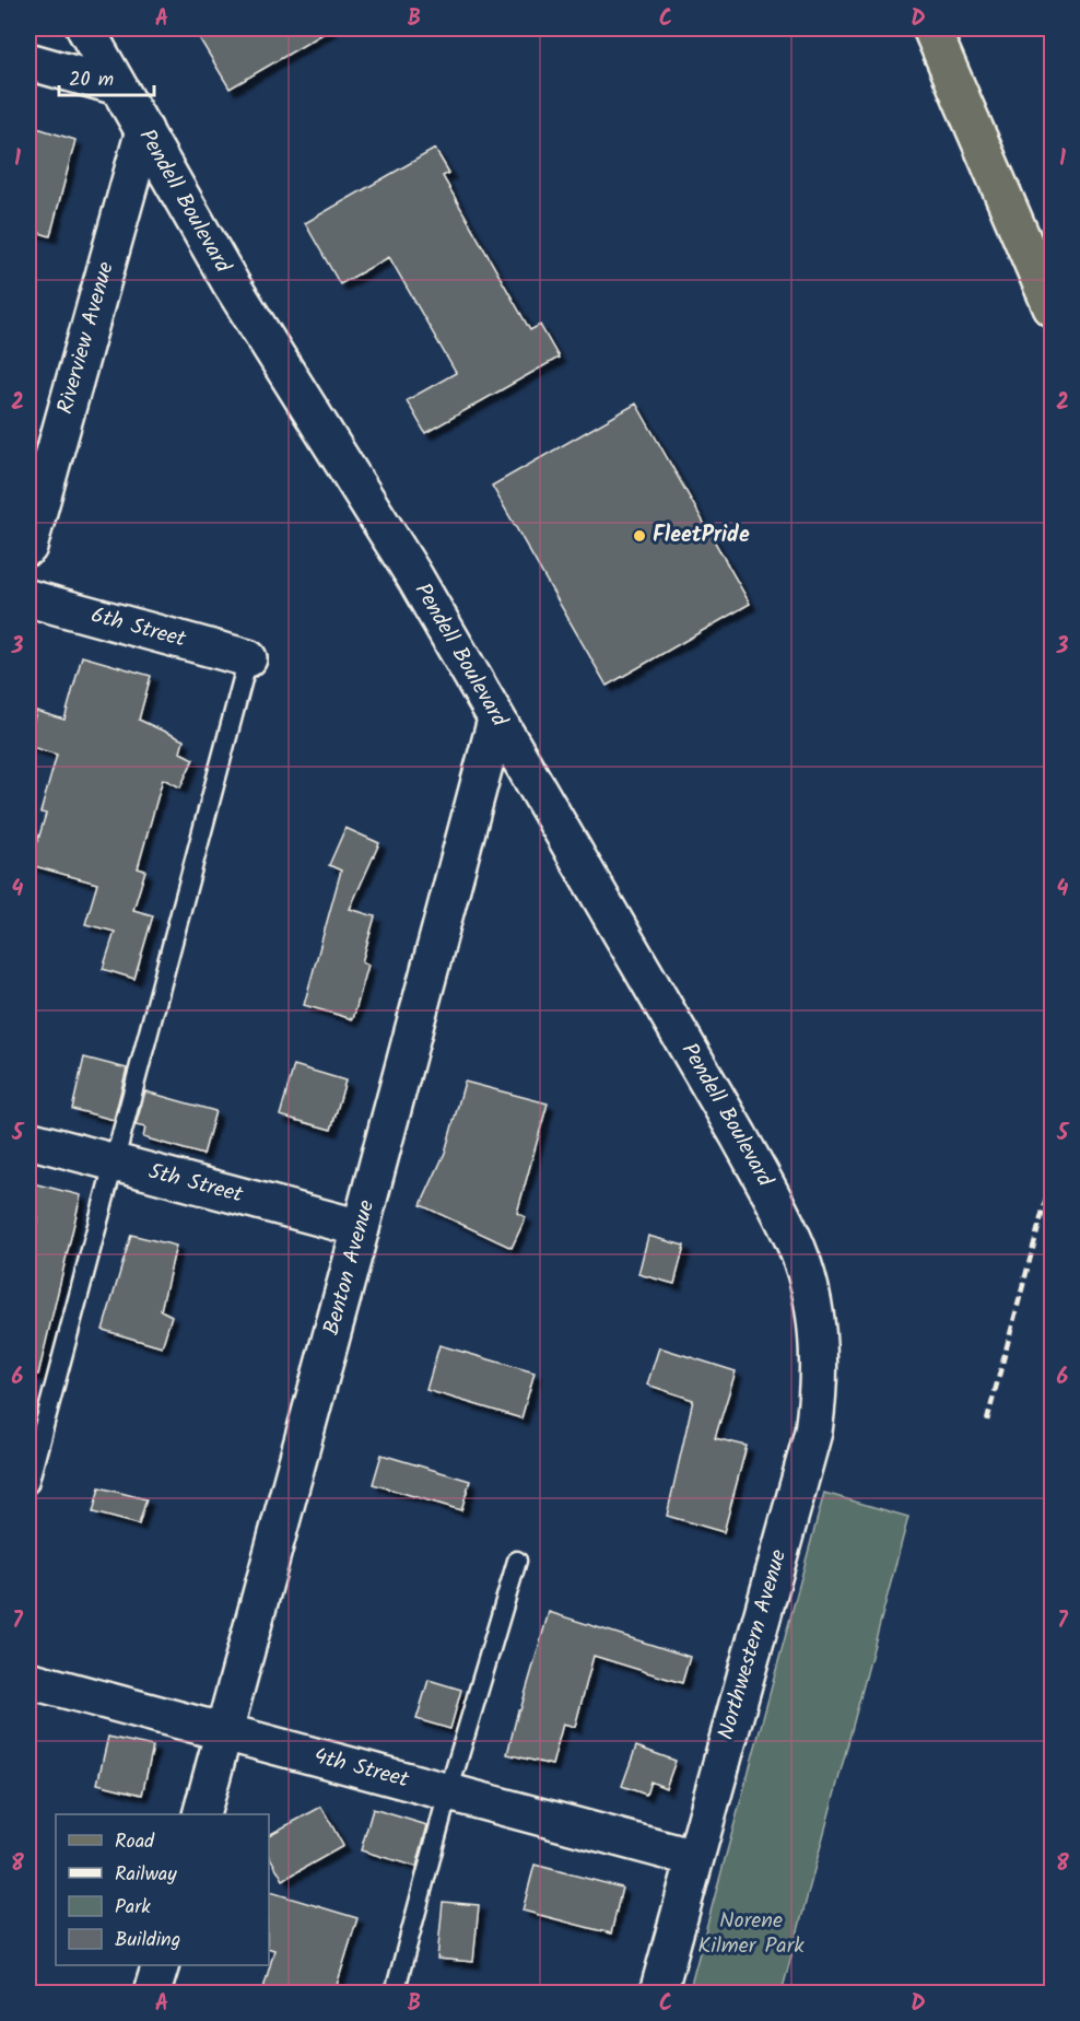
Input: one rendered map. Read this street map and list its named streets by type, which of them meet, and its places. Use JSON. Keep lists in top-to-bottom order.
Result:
{
  "streets": {
    "street": [
      "Pendell Boulevard",
      "Riverview Avenue",
      "6th Street",
      "5th Street",
      "Benton Avenue",
      "Northwestern Avenue",
      "4th Street"
    ]
  },
  "crossings": [
    ["Pendell Boulevard", "Riverview Avenue"],
    ["Pendell Boulevard", "Benton Avenue"],
    ["Pendell Boulevard", "Northwestern Avenue"],
    ["5th Street", "Benton Avenue"],
    ["Benton Avenue", "4th Street"],
    ["Northwestern Avenue", "4th Street"]
  ],
  "parks": ["Norene Kilmer Park"],
  "places": ["FleetPride"],
  "legend": [
    "Road",
    "Railway",
    "Park",
    "Building"
  ],
  "scale_bar": "20 m",
  "grid": {
    "columns": [
      "A",
      "B",
      "C",
      "D"
    ],
    "rows": [
      "1",
      "2",
      "3",
      "4",
      "5",
      "6",
      "7",
      "8"
    ]
  }
}
